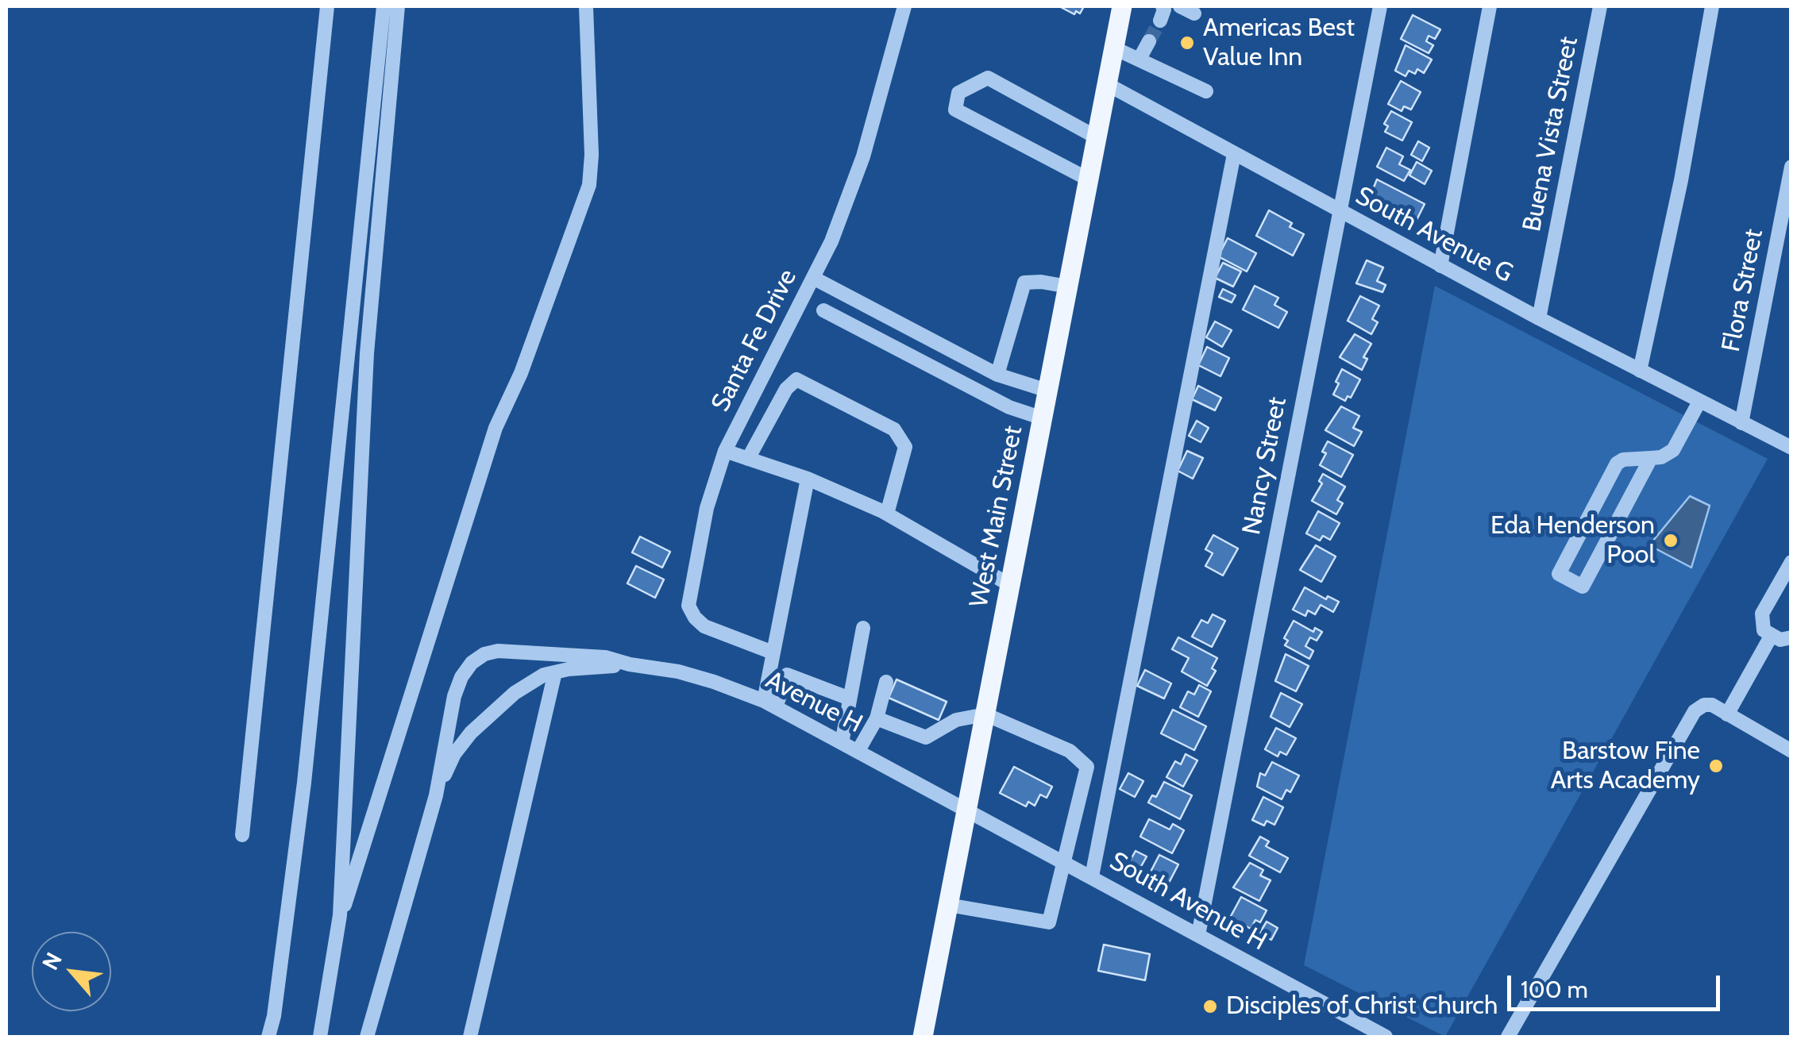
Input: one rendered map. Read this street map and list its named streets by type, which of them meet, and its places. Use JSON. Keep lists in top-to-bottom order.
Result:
{
  "streets": {
    "main road": ["West Main Street"],
    "street": [
      "Buena Vista Street",
      "South Avenue G",
      "Flora Street",
      "Santa Fe Drive",
      "Nancy Street",
      "Avenue H",
      "South Avenue H"
    ]
  },
  "crossings": [
    ["Buena Vista Street", "South Avenue G"],
    ["South Avenue G", "Flora Street"],
    ["South Avenue G", "Nancy Street"],
    ["South Avenue G", "West Main Street"],
    ["Nancy Street", "South Avenue H"],
    ["West Main Street", "Avenue H"],
    ["West Main Street", "South Avenue H"],
    ["Avenue H", "South Avenue H"]
  ],
  "places": [
    "Americas Best Value Inn",
    "Eda Henderson Pool",
    "Barstow Fine Arts Academy",
    "Disciples of Christ Church"
  ],
  "scale_bar": "100 m",
  "north": "top left"
}
